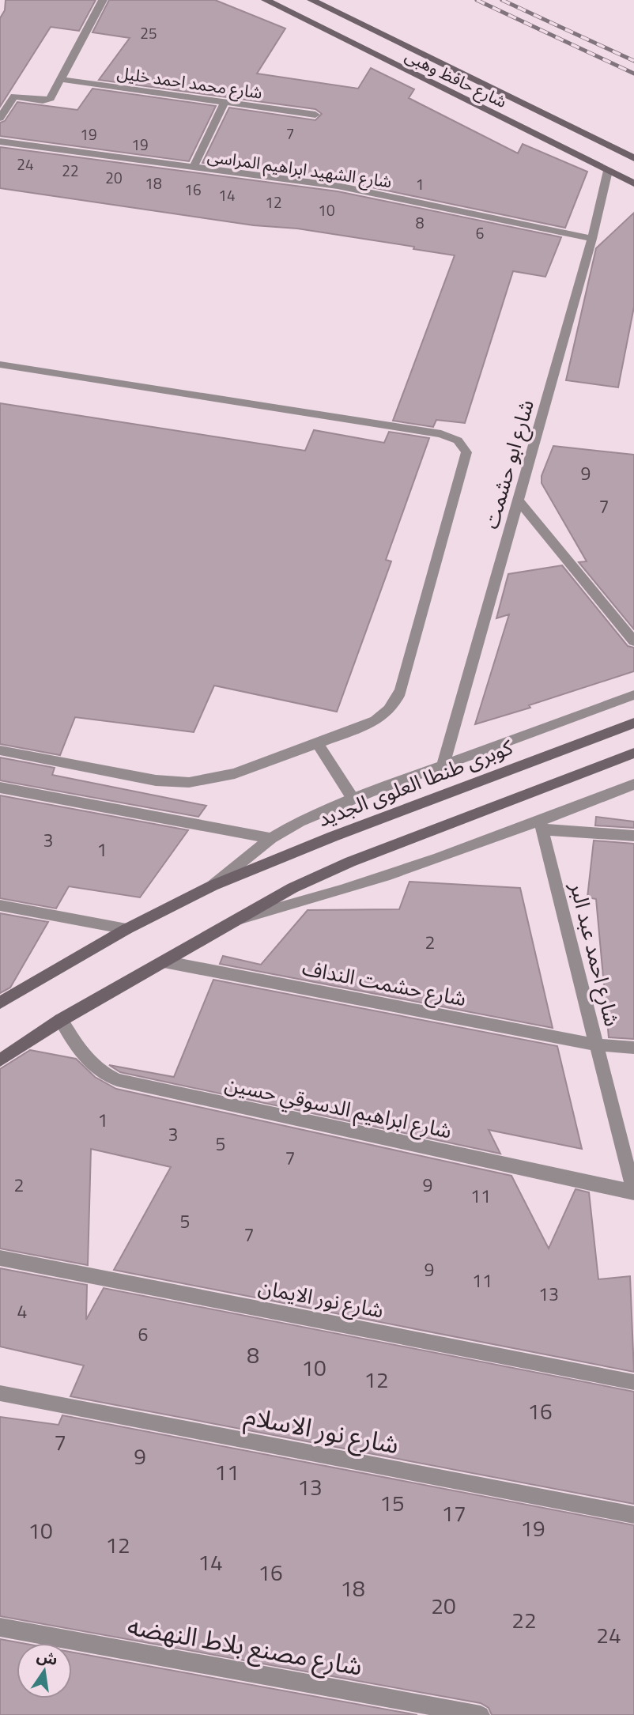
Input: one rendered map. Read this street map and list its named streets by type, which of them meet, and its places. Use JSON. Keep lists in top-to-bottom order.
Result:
{
  "streets": {
    "main road": ["شارع حافظ وهبى", "كوبرى طنطا العلوى الجديد"],
    "street": [
      "شارع محمد احمد خليل",
      "شارع الشهيد ابراهيم المراسى",
      "شارع ابو حشمت",
      "شارع احمد عبد البر",
      "شارع حشمت النداف",
      "شارع ابراهيم الدسوقي حسين",
      "شارع نور الايمان",
      "شارع نور الاسلام",
      "شارع مصنع بلاط النهضه"
    ]
  },
  "crossings": [
    ["شارع حافظ وهبى", "شارع ابو حشمت"],
    ["شارع الشهيد ابراهيم المراسى", "شارع ابو حشمت"],
    ["شارع احمد عبد البر", "شارع حشمت النداف"],
    ["شارع احمد عبد البر", "شارع ابراهيم الدسوقي حسين"]
  ],
  "house_numbers": [
    "25",
    "7",
    "19",
    "19",
    "24",
    "22",
    "20",
    "18",
    "1",
    "16",
    "14",
    "12",
    "10",
    "8",
    "6",
    "9",
    "7",
    "3",
    "1",
    "2",
    "1",
    "3",
    "5",
    "7",
    "2",
    "9",
    "11",
    "5",
    "7",
    "9",
    "11",
    "13",
    "4",
    "6",
    "8",
    "10",
    "12",
    "16",
    "7",
    "9",
    "11",
    "13",
    "15",
    "17",
    "19",
    "10",
    "12",
    "14",
    "16",
    "18",
    "20",
    "22",
    "24"
  ],
  "north": "top"
}
